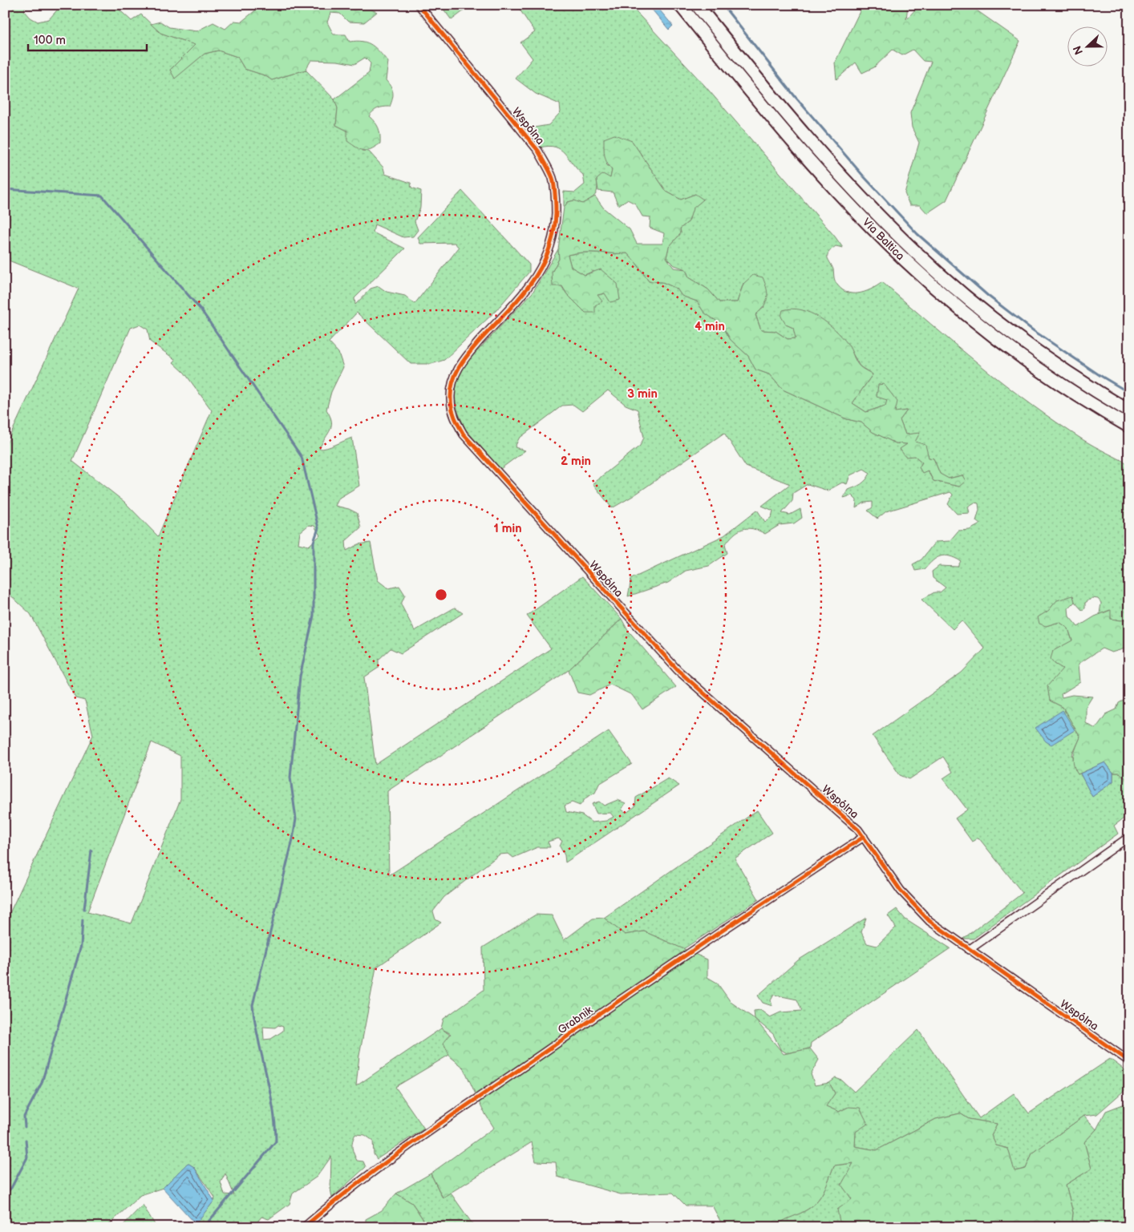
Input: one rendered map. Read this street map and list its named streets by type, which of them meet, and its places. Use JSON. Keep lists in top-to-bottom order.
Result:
{
  "streets": {
    "highway": ["Via Baltica"],
    "street": ["Wspólna", "Grabnik"]
  },
  "crossings": [
    ["Wspólna", "Grabnik"]
  ],
  "scale_bar": "100 m",
  "north": "left",
  "rings": [
    "4 min",
    "3 min",
    "2 min",
    "1 min"
  ]
}
